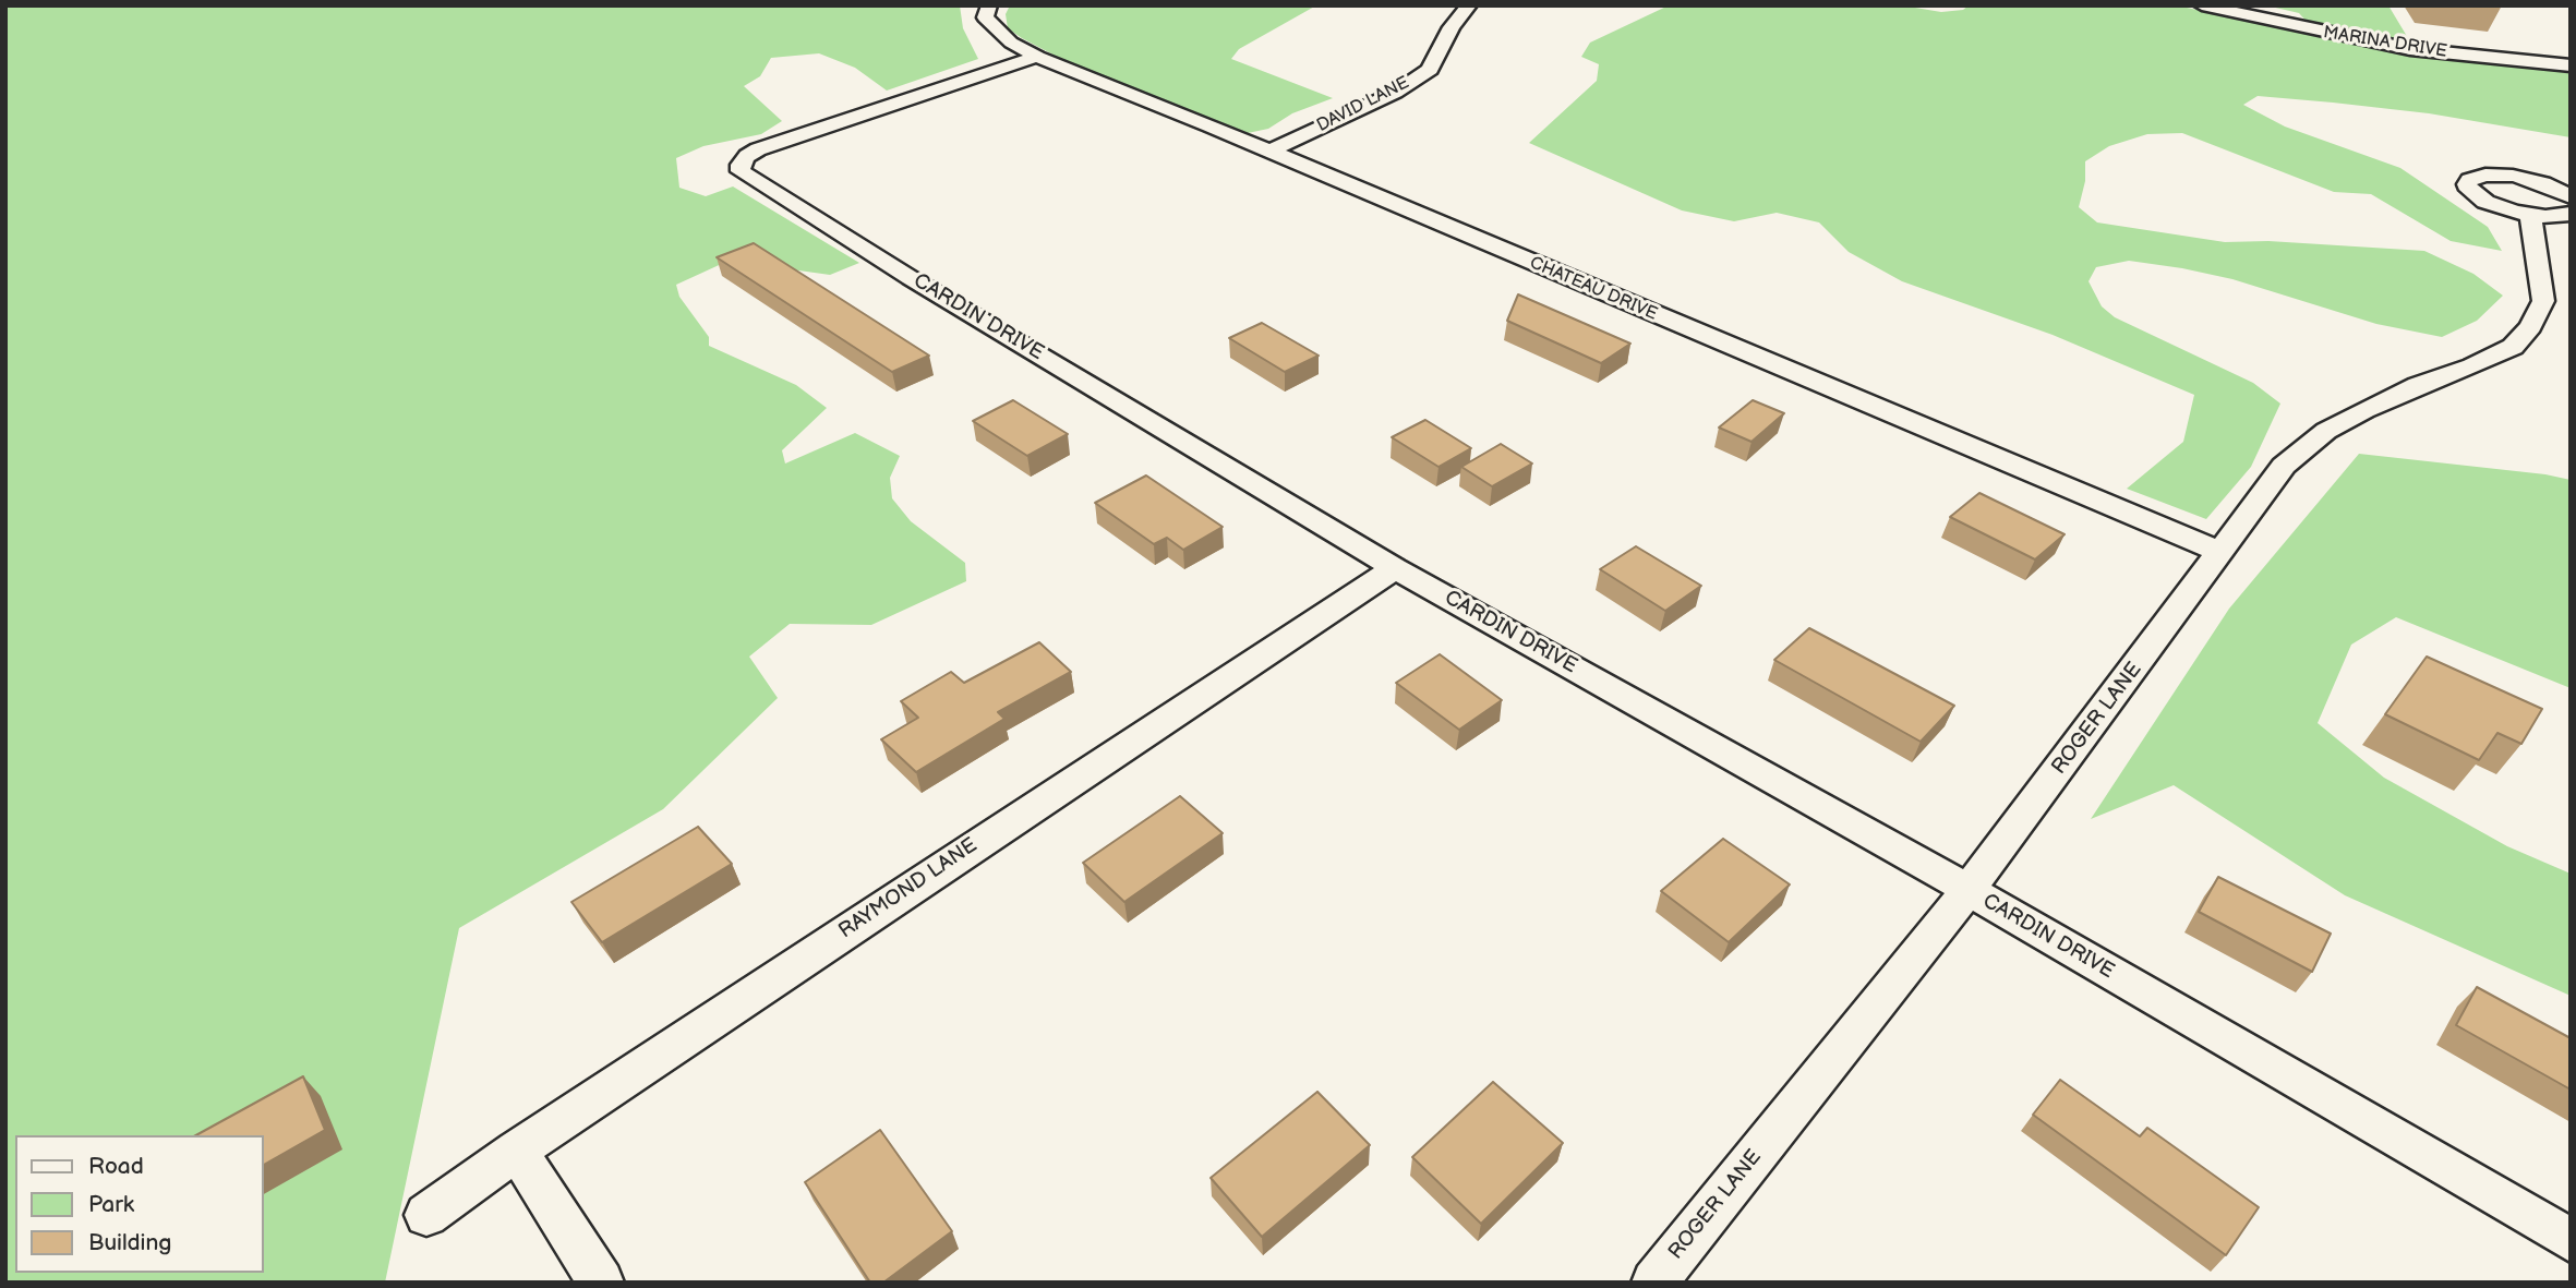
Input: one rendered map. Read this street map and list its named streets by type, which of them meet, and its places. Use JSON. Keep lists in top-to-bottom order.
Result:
{
  "streets": {
    "street": [
      "MARINA DRIVE",
      "DAVID LANE",
      "CHATEAU DRIVE",
      "CARDIN DRIVE",
      "ROGER LANE",
      "RAYMOND LANE"
    ]
  },
  "crossings": [
    ["DAVID LANE", "CHATEAU DRIVE"],
    ["CHATEAU DRIVE", "CARDIN DRIVE"],
    ["CHATEAU DRIVE", "ROGER LANE"],
    ["CARDIN DRIVE", "ROGER LANE"],
    ["CARDIN DRIVE", "RAYMOND LANE"]
  ],
  "legend": ["Road", "Park", "Building"]
}
